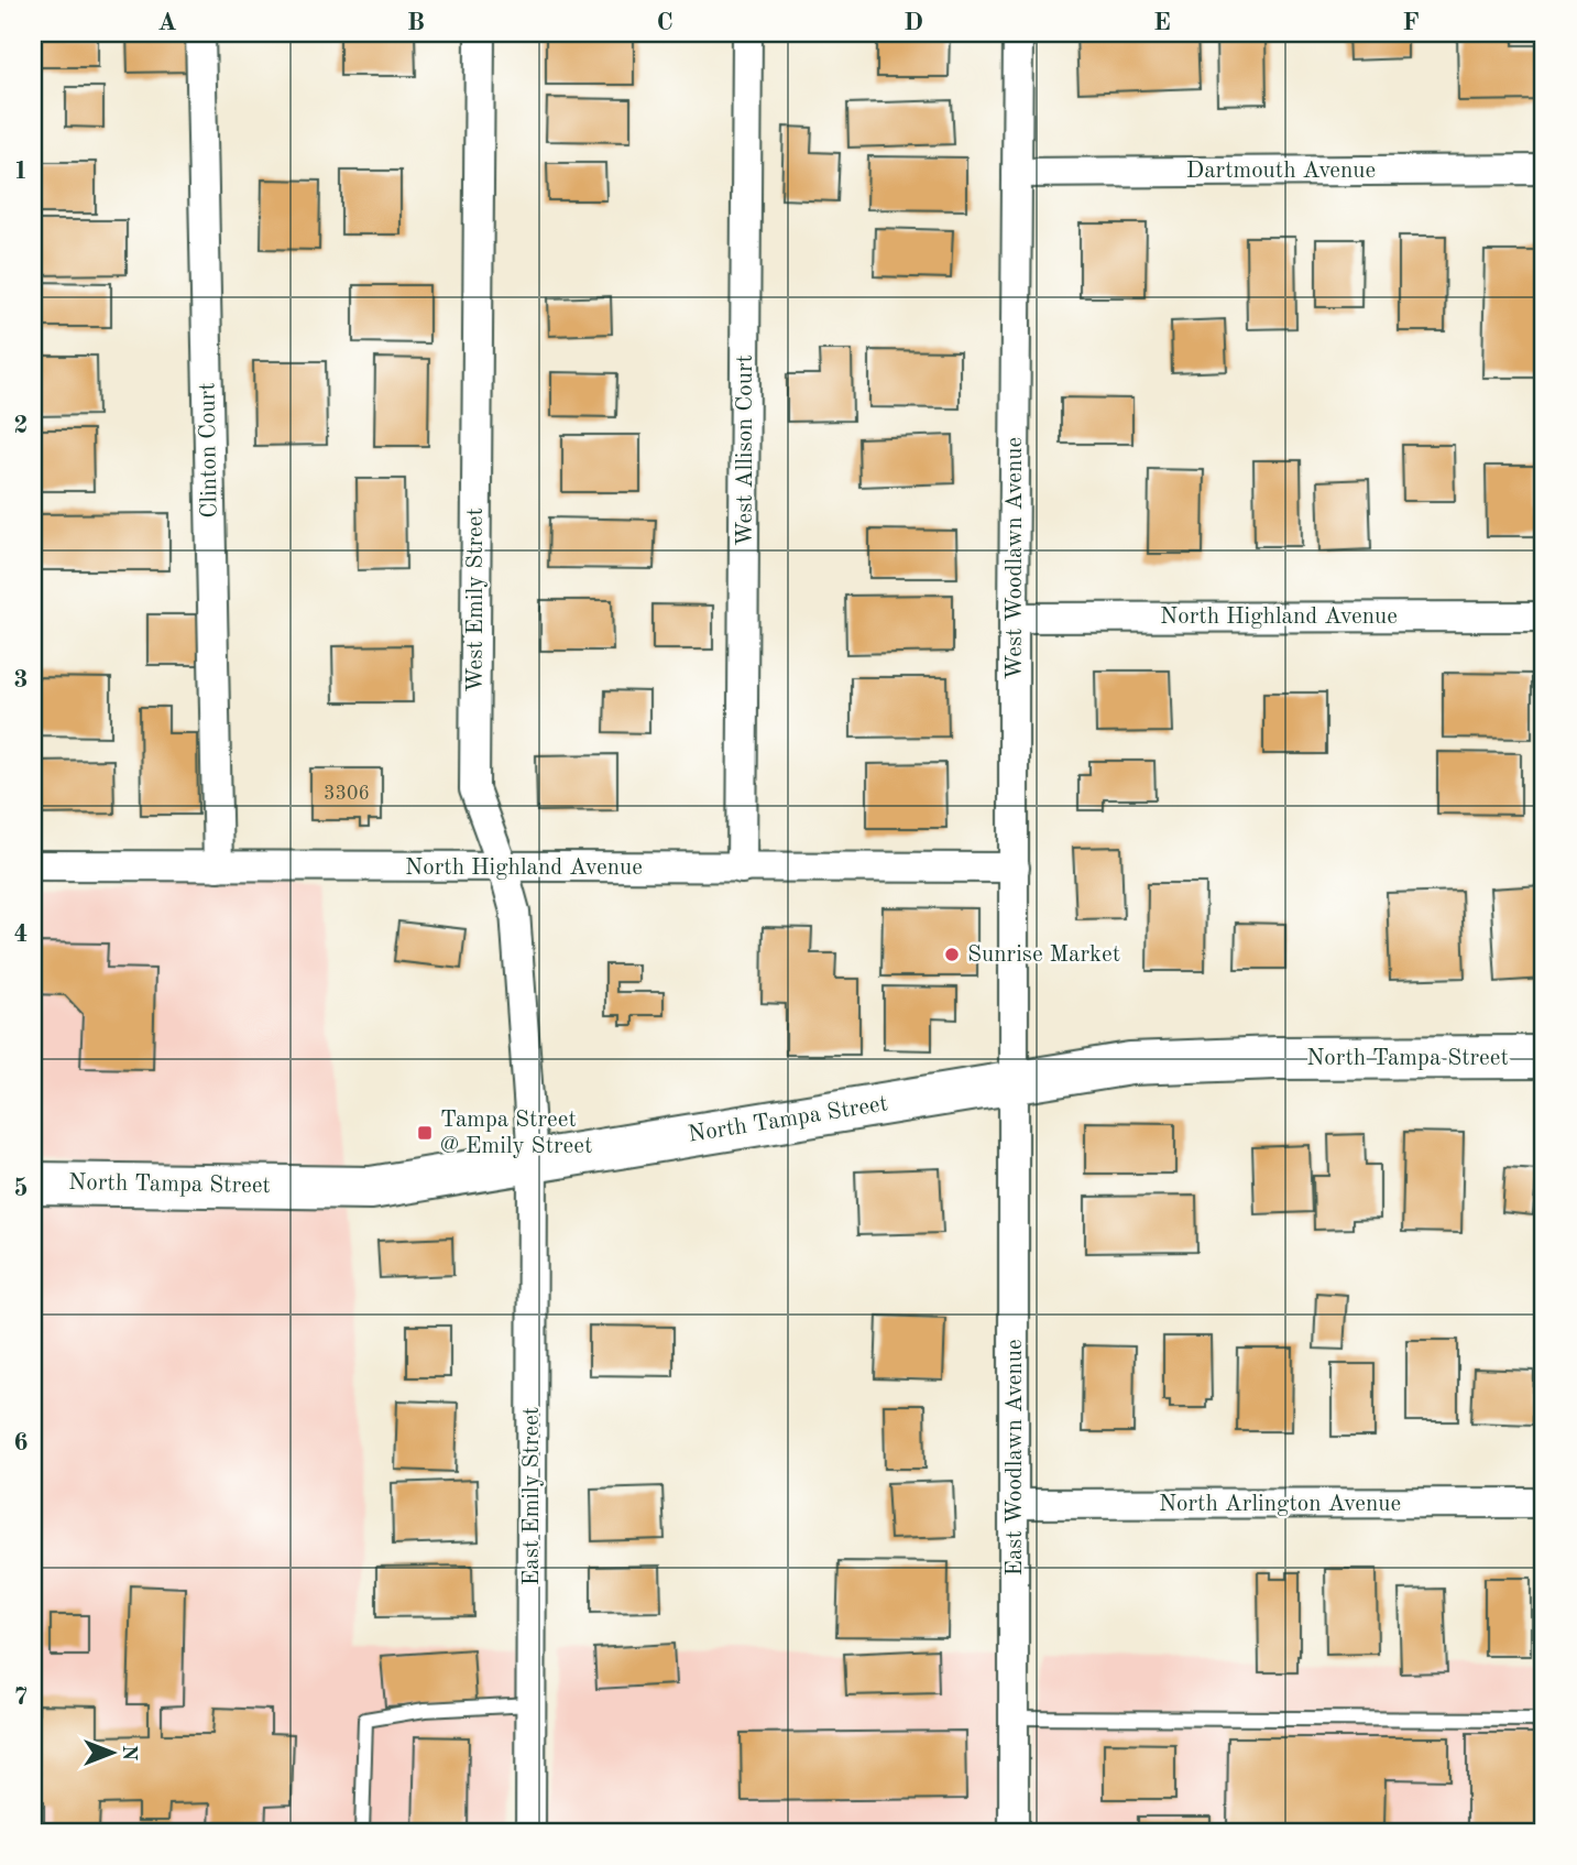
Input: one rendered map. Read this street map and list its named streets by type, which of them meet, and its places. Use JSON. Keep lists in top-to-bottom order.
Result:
{
  "streets": {
    "main road": ["North Tampa Street"],
    "street": [
      "Dartmouth Avenue",
      "Clinton Court",
      "West Allison Court",
      "West Woodlawn Avenue",
      "West Emily Street",
      "North Highland Avenue",
      "East Woodlawn Avenue",
      "East Emily Street",
      "North Arlington Avenue"
    ]
  },
  "crossings": [
    ["Dartmouth Avenue", "West Woodlawn Avenue"],
    ["Clinton Court", "North Highland Avenue"],
    ["West Allison Court", "North Highland Avenue"],
    ["West Woodlawn Avenue", "North Highland Avenue"],
    ["West Woodlawn Avenue", "North Tampa Street"],
    ["West Woodlawn Avenue", "East Woodlawn Avenue"],
    ["West Emily Street", "North Highland Avenue"],
    ["West Emily Street", "North Tampa Street"],
    ["West Emily Street", "East Emily Street"],
    ["North Tampa Street", "East Woodlawn Avenue"],
    ["North Tampa Street", "East Emily Street"],
    ["East Woodlawn Avenue", "North Arlington Avenue"]
  ],
  "places": {
    "other": ["Sunrise Market"],
    "transit": ["Tampa Street @ Emily Street"]
  },
  "house_numbers": ["3306"],
  "north": "right",
  "grid": {
    "columns": [
      "A",
      "B",
      "C",
      "D",
      "E",
      "F"
    ],
    "rows": [
      "1",
      "2",
      "3",
      "4",
      "5",
      "6",
      "7"
    ]
  }
}
